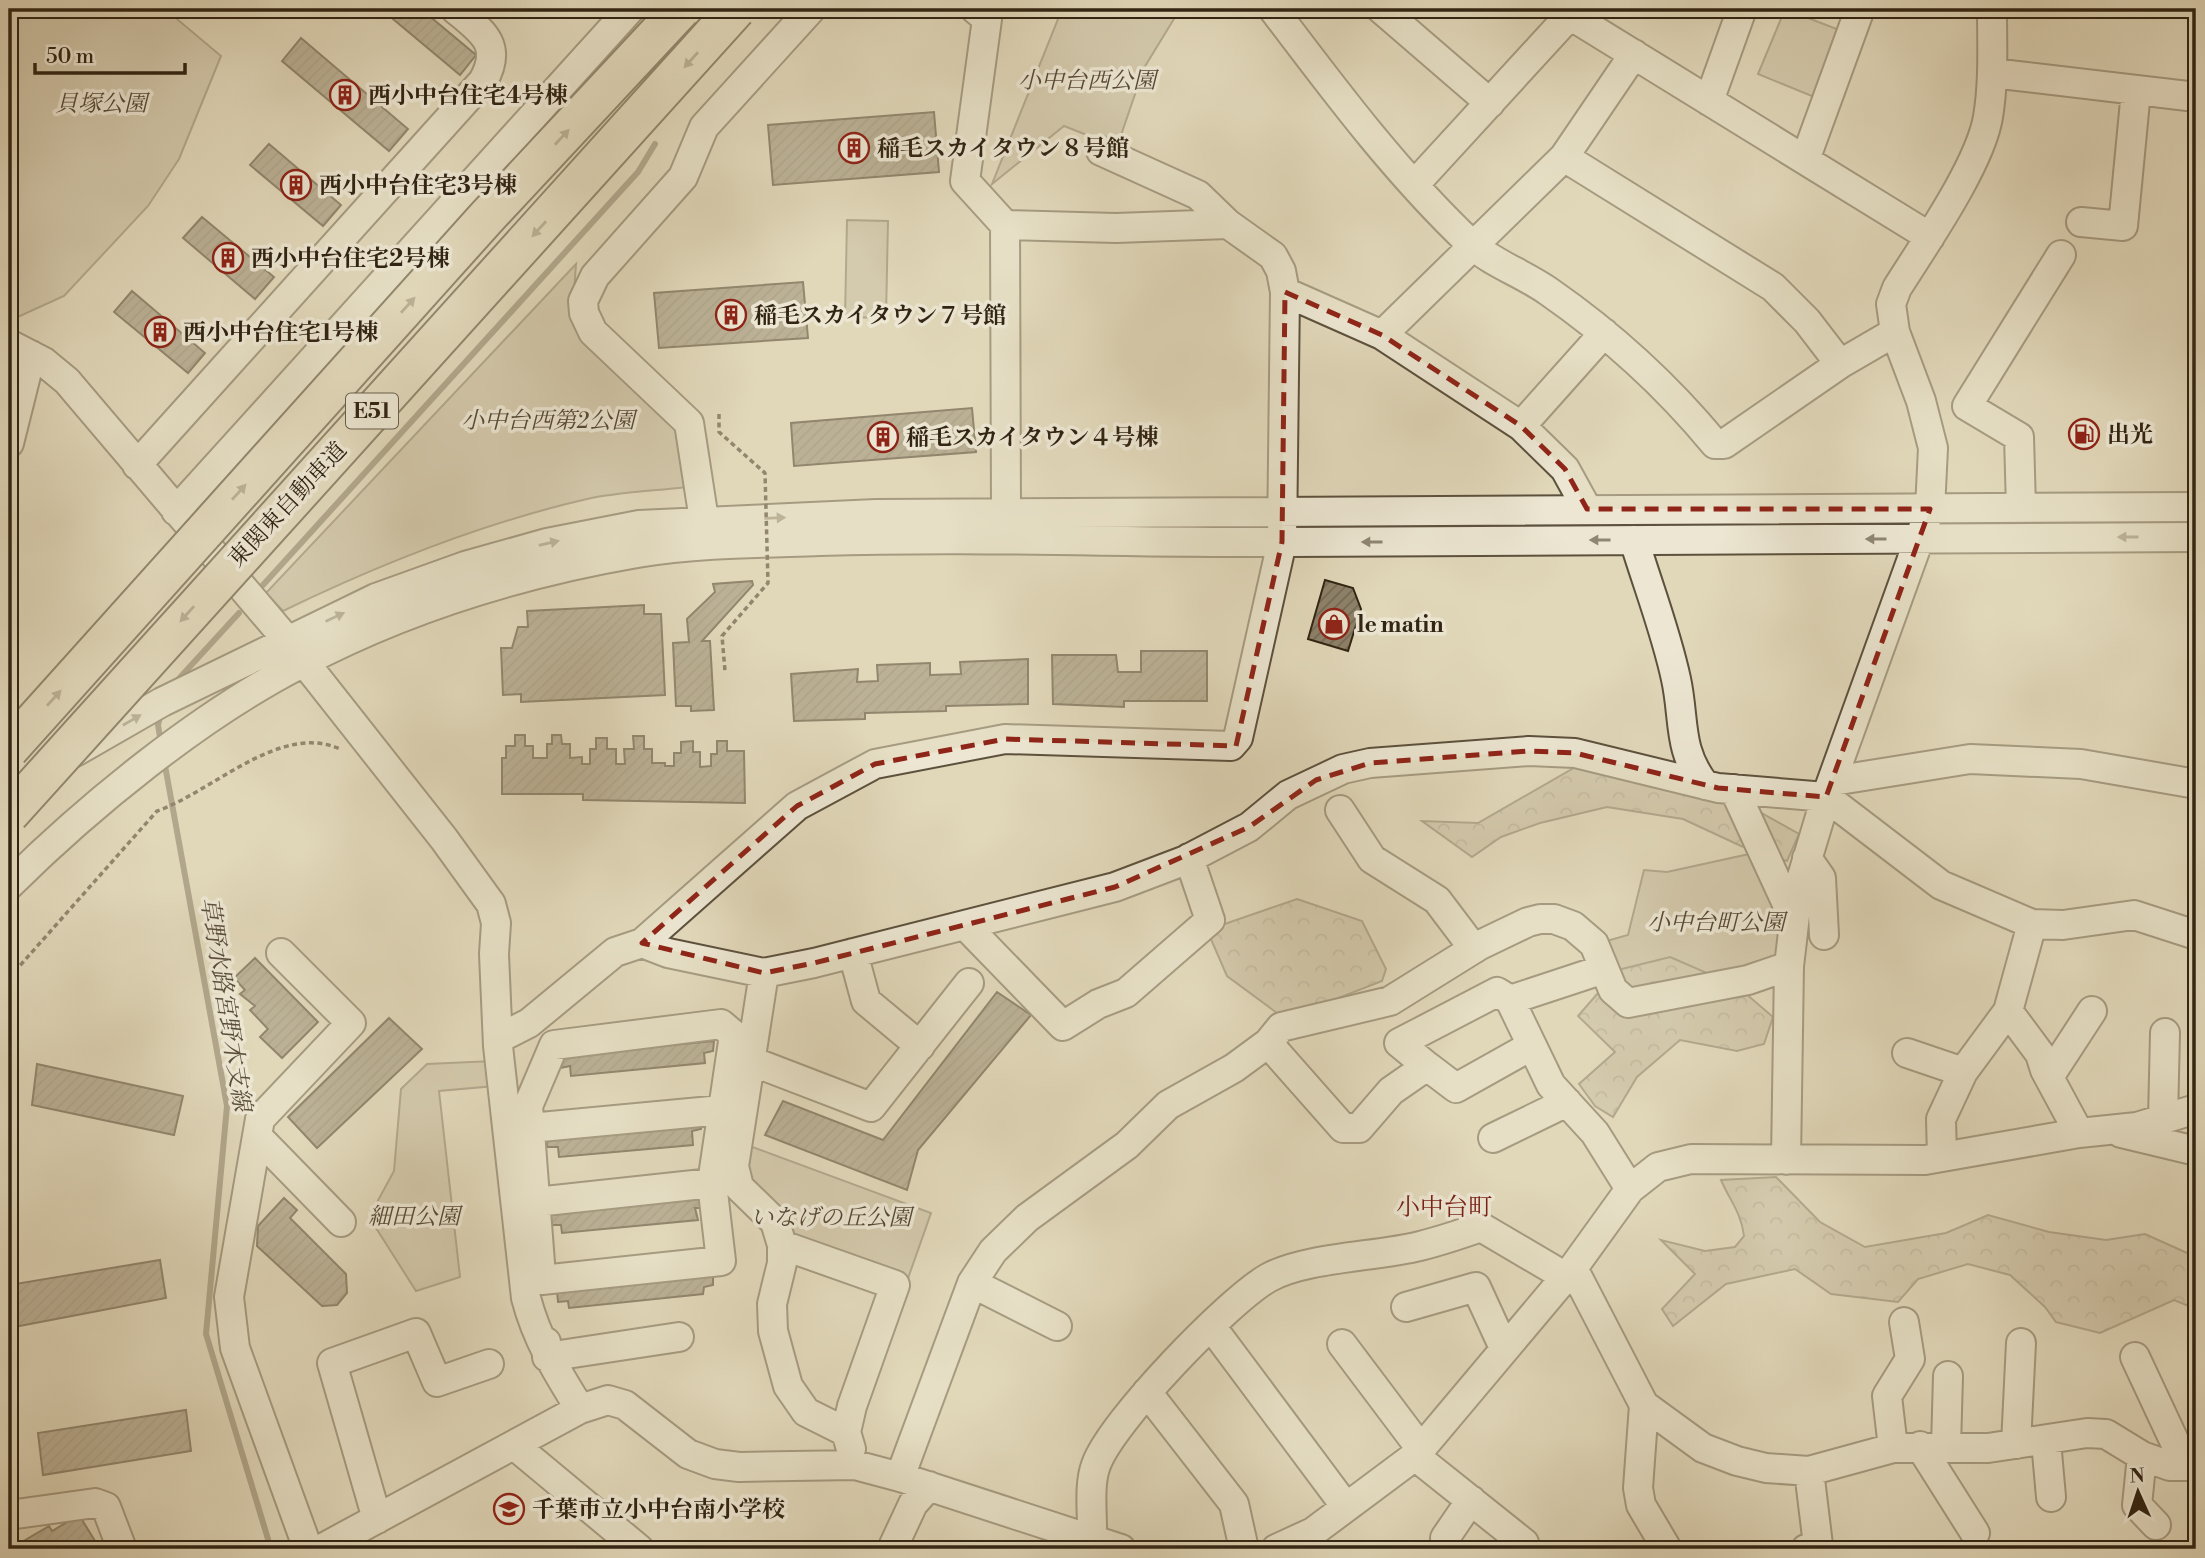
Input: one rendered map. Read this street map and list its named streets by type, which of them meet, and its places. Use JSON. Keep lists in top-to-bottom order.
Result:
{
  "streets": {
    "highway": ["E51", "東関東自動車道"]
  },
  "districts": ["小中台町"],
  "water": ["草野水路宮野木支線"],
  "parks": [
    "小中台西公園",
    "貝塚公園",
    "小中台西第2公園",
    "小中台町公園",
    "細田公園",
    "いなげの丘公園"
  ],
  "places": {
    "building": [
      "西小中台住宅4号棟",
      "稲毛スカイタウン８号館",
      "西小中台住宅3号棟",
      "西小中台住宅2号棟",
      "稲毛スカイタウン７号館",
      "西小中台住宅1号棟",
      "稲毛スカイタウン４号棟"
    ],
    "fuel station": ["出光"],
    "shop": ["le matin"],
    "school or university": ["千葉市立小中台南小学校"]
  },
  "scale_bar": "50 m",
  "north": "top"
}
